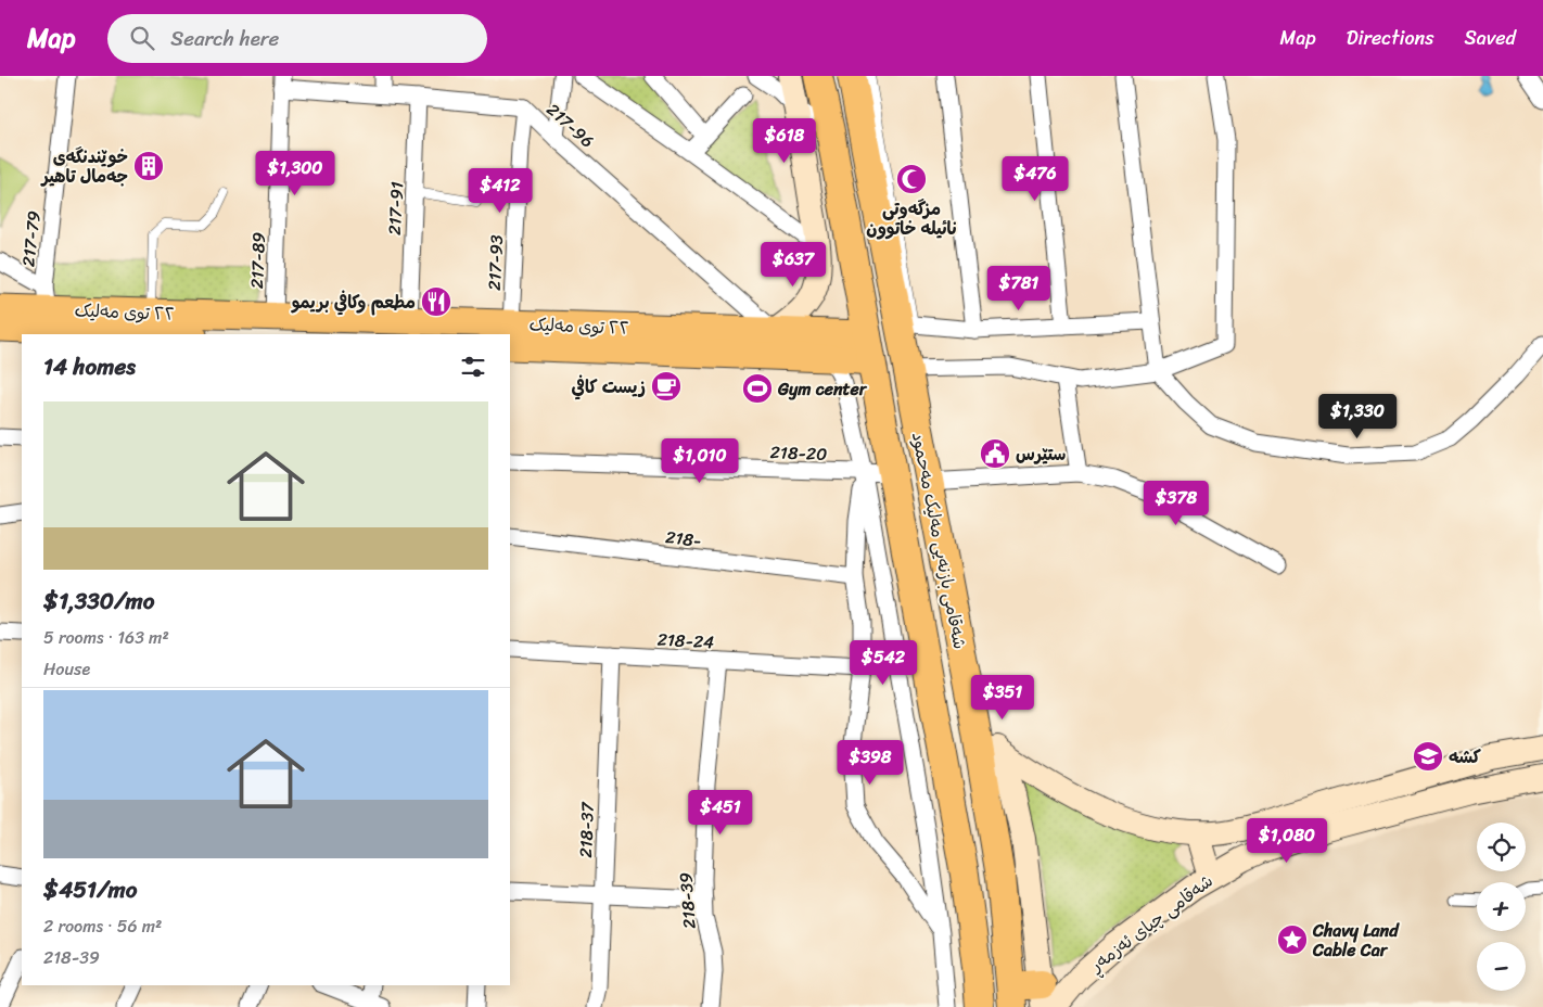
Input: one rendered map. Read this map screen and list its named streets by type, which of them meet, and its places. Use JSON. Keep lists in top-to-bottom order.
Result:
{
  "streets": {
    "highway": ["شەقامی بازنەیی مەلیک مەحمود"],
    "main road": ["٢٢ توی مەلیک", "شەقامی چیای ئەزمەڕ"],
    "street": [
      "217-96",
      "217-91",
      "217-79",
      "217-89",
      "217-93",
      "218-20",
      "218-",
      "218-24",
      "218-37",
      "218-39"
    ]
  },
  "crossings": [
    ["217-96", "217-91"],
    ["217-96", "217-89"],
    ["217-96", "217-93"],
    ["217-96", "٢٢ توی مەلیک"],
    ["217-91", "٢٢ توی مەلیک"],
    ["217-79", "٢٢ توی مەلیک"],
    ["217-89", "٢٢ توی مەلیک"],
    ["217-93", "٢٢ توی مەلیک"],
    ["٢٢ توی مەلیک", "شەقامی بازنەیی مەلیک مەحمود"],
    ["218-20", "شەقامی بازنەیی مەلیک مەحمود"],
    ["218-24", "218-37"],
    ["218-24", "218-39"]
  ],
  "places": {
    "building": ["خوێندنگەی جەمال تاهیر"],
    "mosque": ["مزگەوتی نائیلە خاتوون"],
    "restaurant": ["مطعم وكافي بريمو"],
    "cafe": ["زيست كافي"],
    "sports": ["Gym center"],
    "public building": ["ستێرس"],
    "school or university": ["كشه"],
    "place": ["Chavy Land Cable Car"]
  },
  "page": {
    "header": "Map",
    "search": "Search here",
    "nav": ["Map", "Directions", "Saved"],
    "price": [
      "$618",
      "$1,300",
      "$476",
      "$412",
      "$637",
      "$781",
      "$1,330",
      "$1,010",
      "$378",
      "$542",
      "$351",
      "$398",
      "$451",
      "$1,080"
    ],
    "heading": "14 homes",
    "list": [
      {
        "name": "$1,330/mo",
        "note": "5 rooms · 163 m² · House"
      },
      {
        "name": "$451/mo",
        "note": "2 rooms · 56 m² · 218-39"
      }
    ],
    "map_buttons": ["+", "−"]
  }
}
